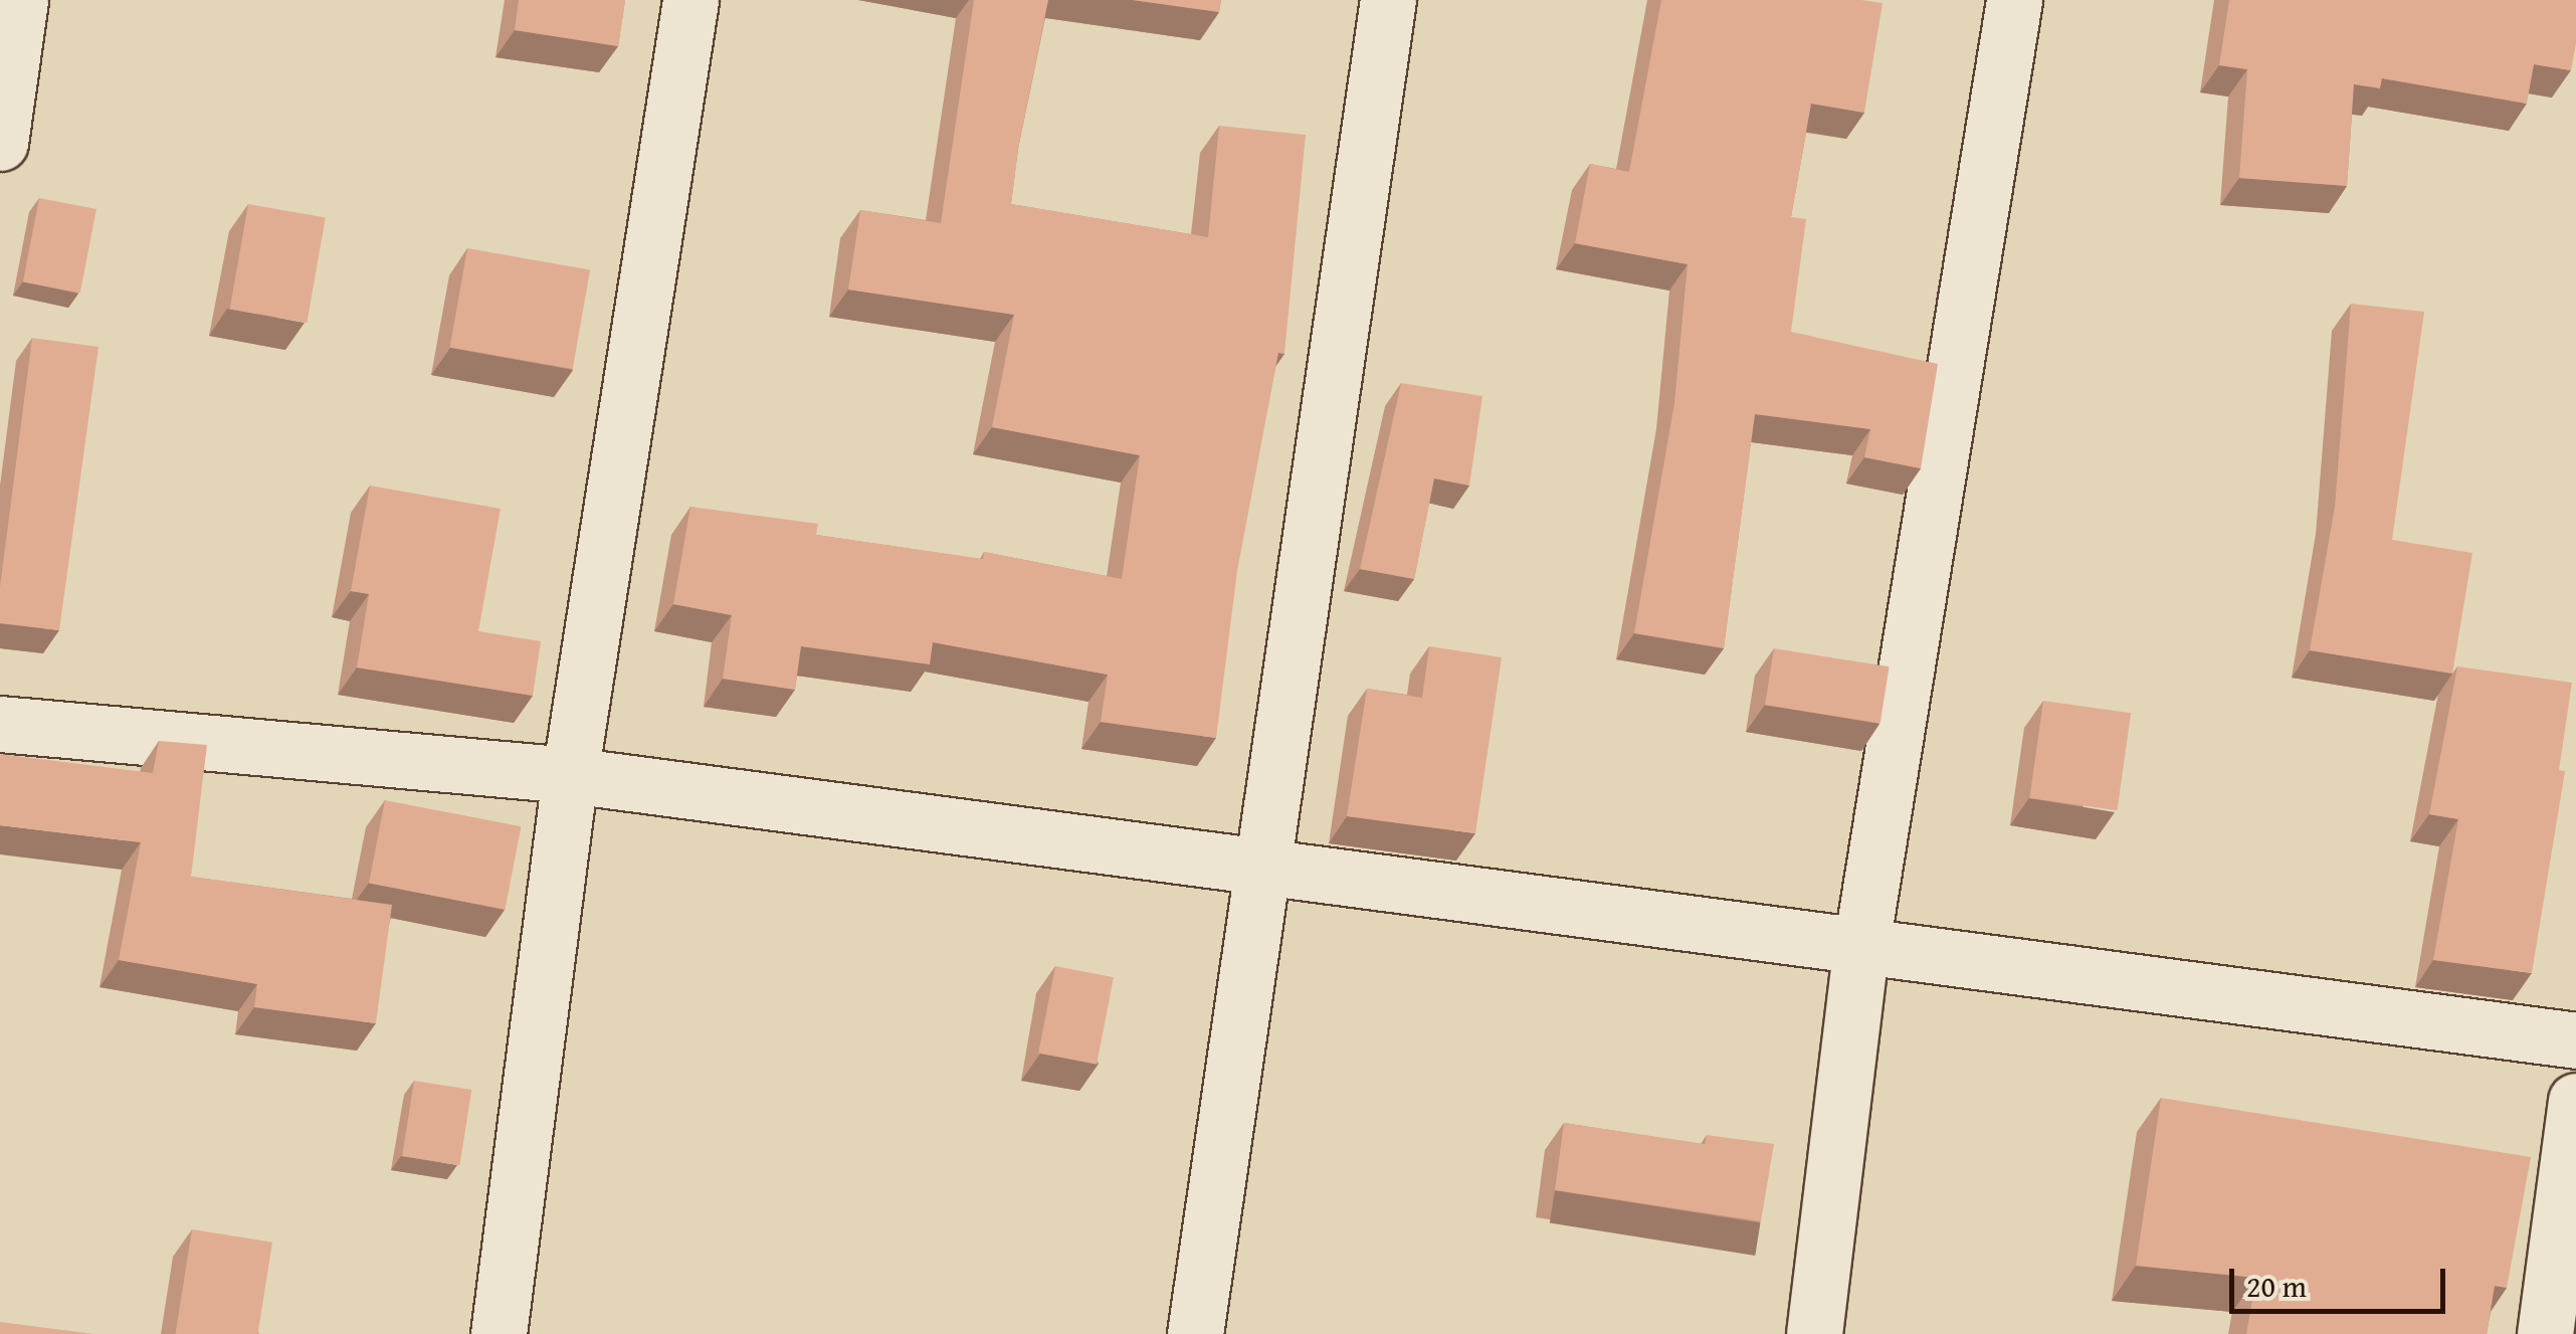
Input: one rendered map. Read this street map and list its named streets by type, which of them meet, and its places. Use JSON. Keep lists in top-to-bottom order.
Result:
{
  "scale_bar": "20 m"
}
